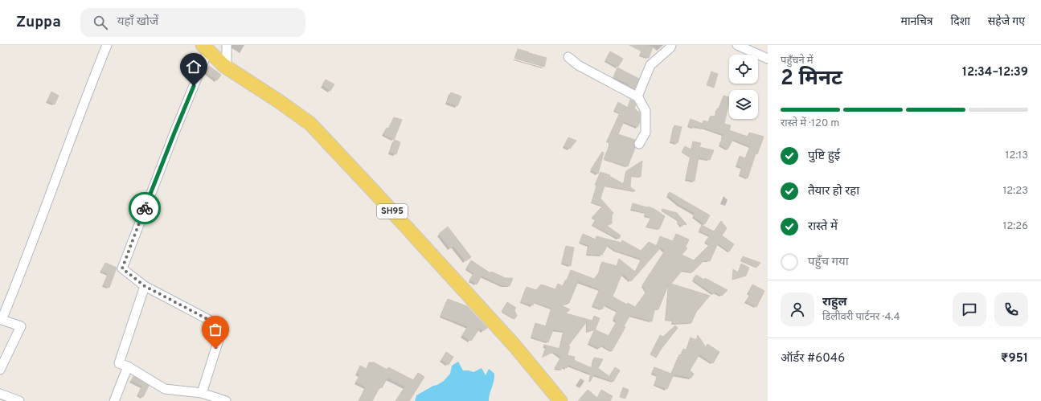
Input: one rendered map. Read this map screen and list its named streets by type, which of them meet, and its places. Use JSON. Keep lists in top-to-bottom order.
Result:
{
  "streets": {
    "main road": ["SH95"]
  },
  "page": {
    "header": "Zuppa",
    "search": "यहाँ खोजें",
    "nav": ["मानचित्र", "दिशा", "सहेजे गए"],
    "heading": ["2 मिनट", "पहुँचने में", "12:34–12:39"],
    "panel": [
      "राहुल",
      "डिलीवरी पार्टनर · 4.4",
      "ऑर्डर #6046",
      "₹951"
    ],
    "bar": "रास्ते में · 120 m",
    "list": [
      ["पुष्टि हुई", "12:13"],
      ["तैयार हो रहा", "12:23"],
      ["रास्ते में", "12:26"],
      "पहुँच गया"
    ]
  }
}
